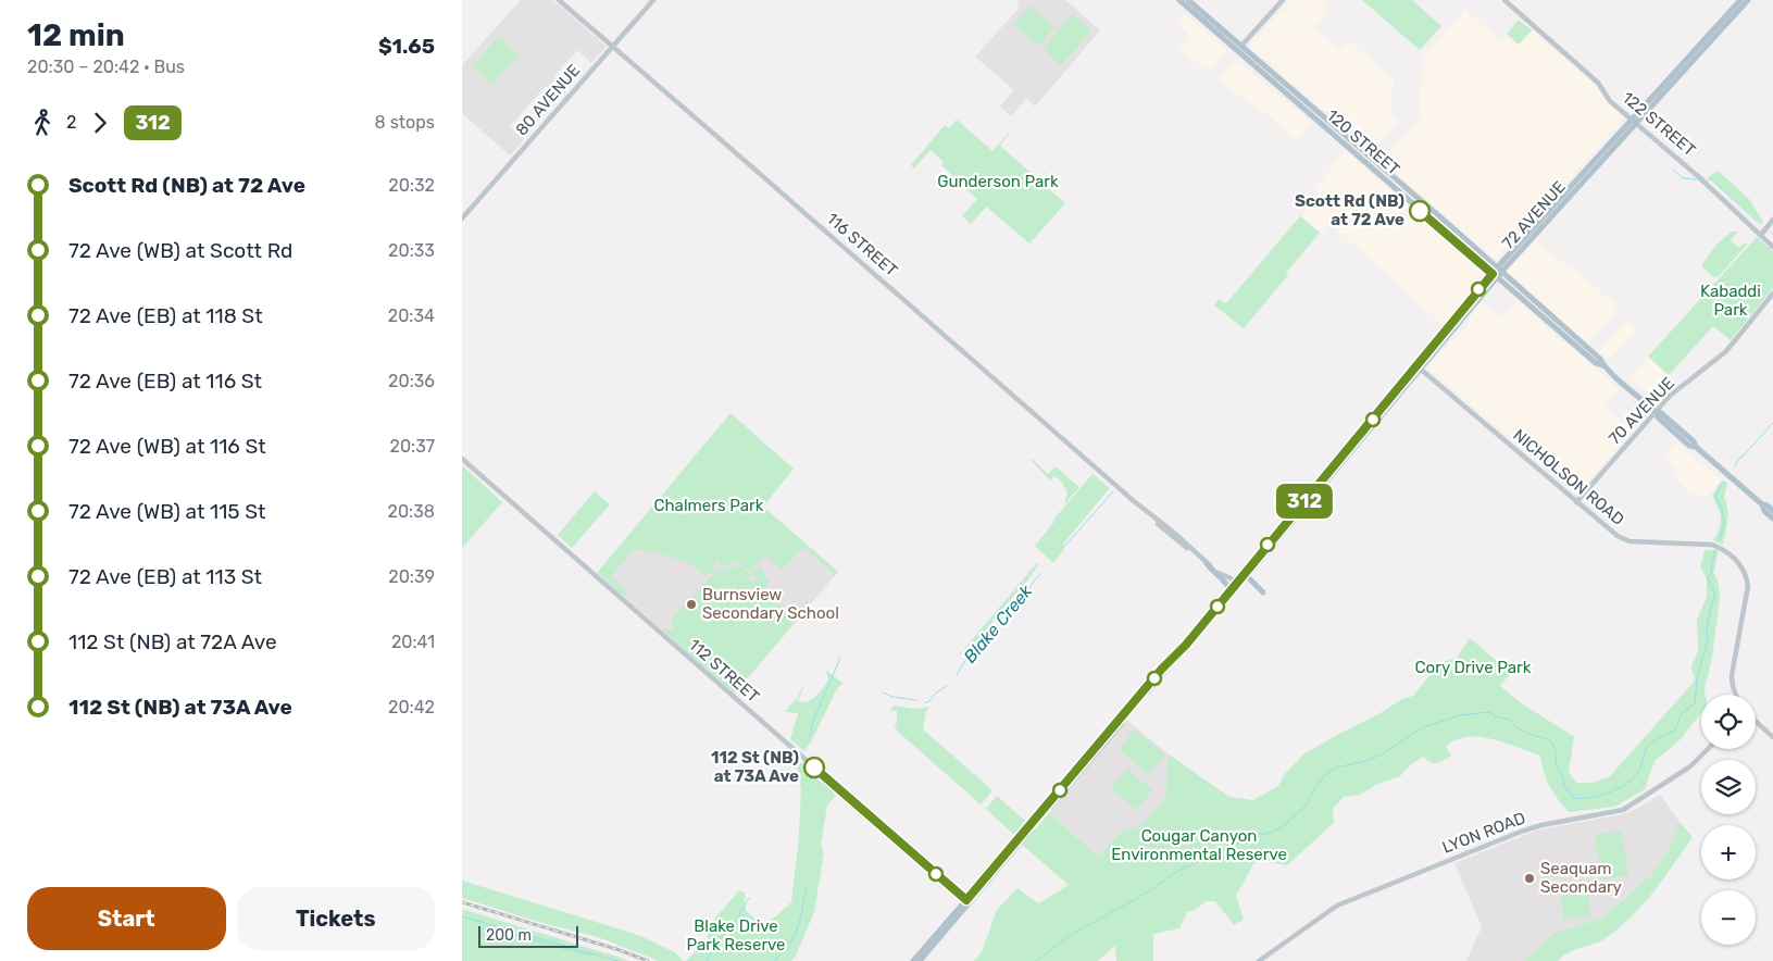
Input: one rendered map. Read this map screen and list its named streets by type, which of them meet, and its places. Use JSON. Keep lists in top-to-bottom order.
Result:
{
  "streets": {
    "main road": ["120 STREET", "72 AVENUE"],
    "street": [
      "80 AVENUE",
      "122 STREET",
      "116 STREET",
      "70 AVENUE",
      "NICHOLSON ROAD",
      "112 STREET",
      "LYON ROAD"
    ]
  },
  "crossings": [
    ["80 AVENUE", "116 STREET"],
    ["122 STREET", "72 AVENUE"],
    ["120 STREET", "72 AVENUE"],
    ["120 STREET", "70 AVENUE"],
    ["72 AVENUE", "116 STREET"],
    ["72 AVENUE", "NICHOLSON ROAD"],
    ["72 AVENUE", "112 STREET"],
    ["70 AVENUE", "NICHOLSON ROAD"]
  ],
  "water": ["Blake Creek"],
  "parks": [
    "Gunderson Park",
    "Kabaddi Park",
    "Chalmers Park",
    "Cory Drive Park",
    "Cougar Canyon Environmental Reserve",
    "Blake Drive Park Reserve"
  ],
  "places": [
    "Scott Rd (NB) at 72 Ave",
    "Burnsview Secondary School",
    "112 St (NB) at 73A Ave",
    "Seaquam Secondary"
  ],
  "lines": ["bus line 312"],
  "scale_bar": "200 m",
  "page": {
    "heading": ["12 min", "20:30 – 20:42 · Bus", "$1.65"],
    "on_map": "312",
    "legs": ["2", "312", "8 stops"],
    "list": [
      {
        "name": "Scott Rd (NB) at 72 Ave",
        "value": "20:32"
      },
      {
        "name": "72 Ave (WB) at Scott Rd",
        "value": "20:33"
      },
      {
        "name": "72 Ave (EB) at 118 St",
        "value": "20:34"
      },
      {
        "name": "72 Ave (EB) at 116 St",
        "value": "20:36"
      },
      {
        "name": "72 Ave (WB) at 116 St",
        "value": "20:37"
      },
      {
        "name": "72 Ave (WB) at 115 St",
        "value": "20:38"
      },
      {
        "name": "72 Ave (EB) at 113 St",
        "value": "20:39"
      },
      {
        "name": "112 St (NB) at 72A Ave",
        "value": "20:41"
      },
      {
        "name": "112 St (NB) at 73A Ave",
        "value": "20:42"
      }
    ],
    "map_buttons": ["+", "−"],
    "buttons": ["Start", "Tickets"],
    "scale": "200 m"
  }
}
